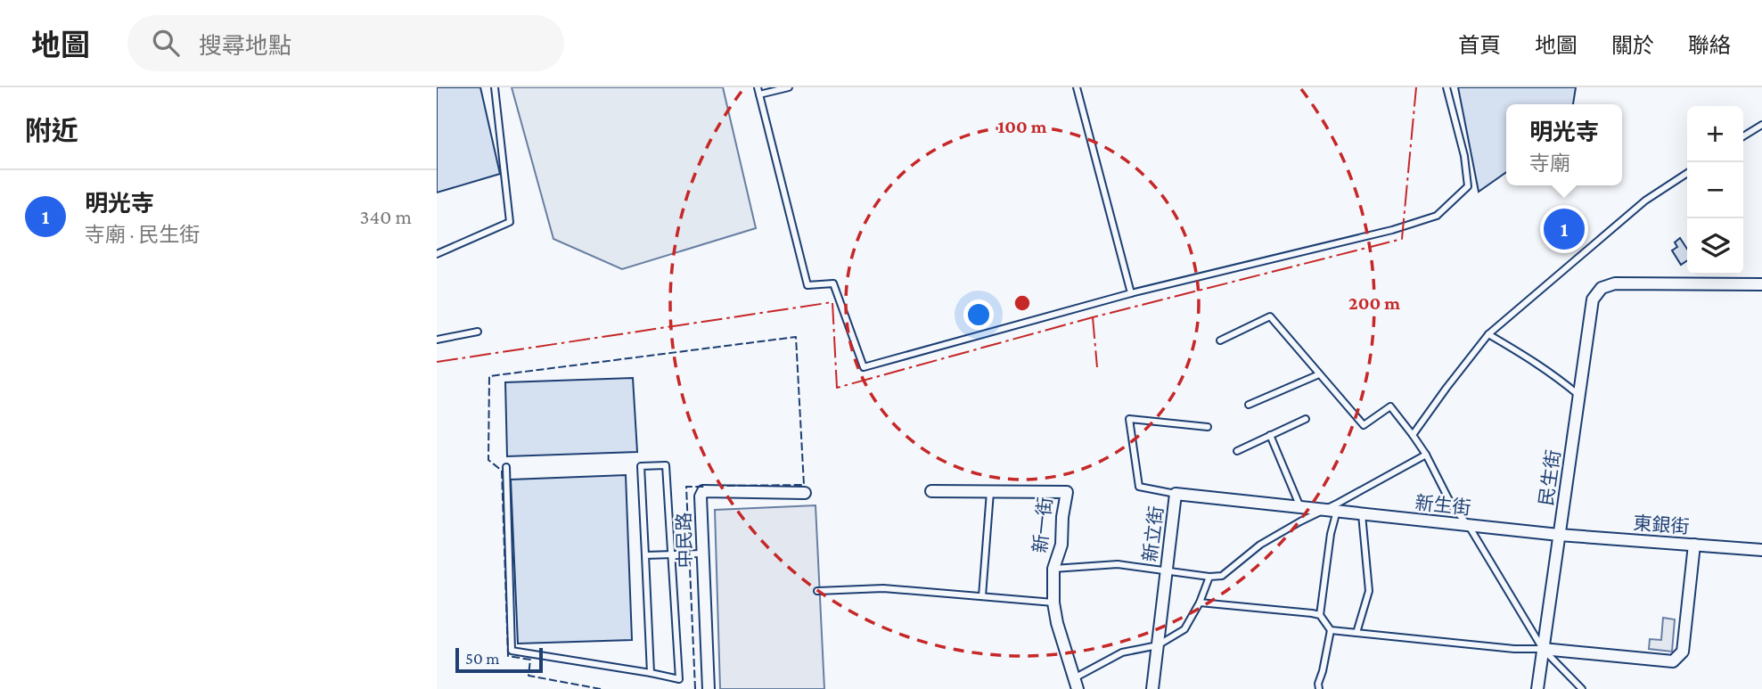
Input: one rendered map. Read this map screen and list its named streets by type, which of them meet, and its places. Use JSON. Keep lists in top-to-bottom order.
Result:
{
  "streets": {
    "street": [
      "民生街",
      "新生街",
      "新一街",
      "東銀街",
      "新立街",
      "中民路"
    ]
  },
  "crossings": [
    ["民生街", "新生街"],
    ["民生街", "東銀街"],
    ["新生街", "東銀街"],
    ["新生街", "新立街"]
  ],
  "scale_bar": "50 m",
  "page": {
    "header": "地圖",
    "search": "搜尋地點",
    "nav": [
      "首頁",
      "地圖",
      "關於",
      "聯絡"
    ],
    "heading": "附近",
    "popup": ["明光寺", "寺廟"],
    "map_buttons": ["+", "−"],
    "list": [
      {
        "mark": "1",
        "name": "明光寺",
        "note": "寺廟 · 民生街",
        "value": "340 m"
      }
    ],
    "pins": "1",
    "scale": "50 m"
  },
  "rings": ["100 m", "200 m"]
}
